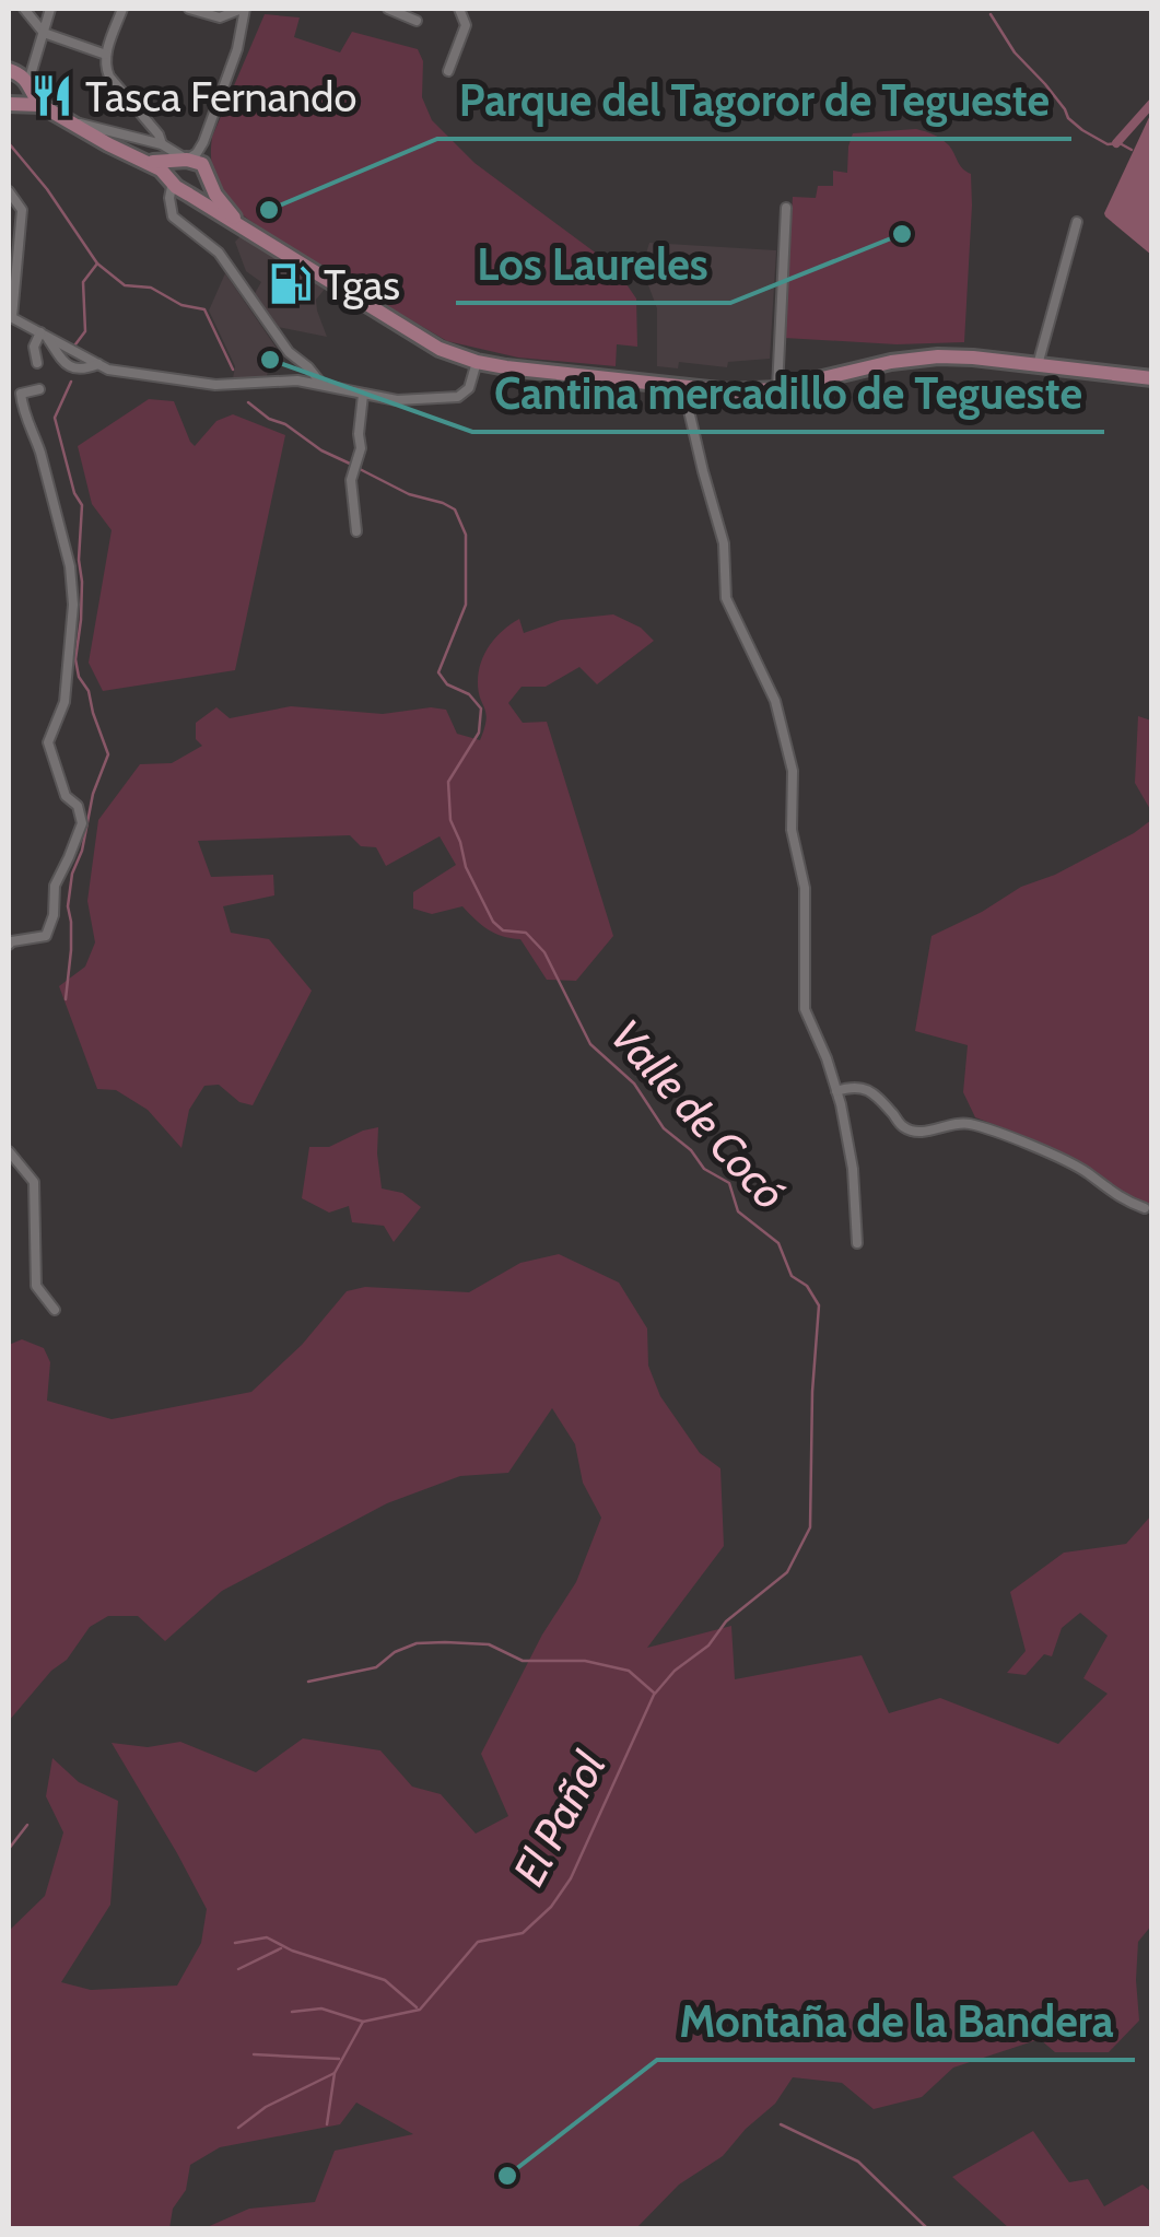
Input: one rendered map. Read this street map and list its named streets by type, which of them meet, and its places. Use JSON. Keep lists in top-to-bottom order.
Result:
{
  "water": ["Valle de Cocó", "El Pañol"],
  "places": {
    "restaurant": ["Tasca Fernando"],
    "other": [
      "Parque del Tagoror de Tegueste",
      "Los Laureles",
      "Cantina mercadillo de Tegueste",
      "Montaña de la Bandera"
    ],
    "fuel station": ["Tgas"]
  }
}
